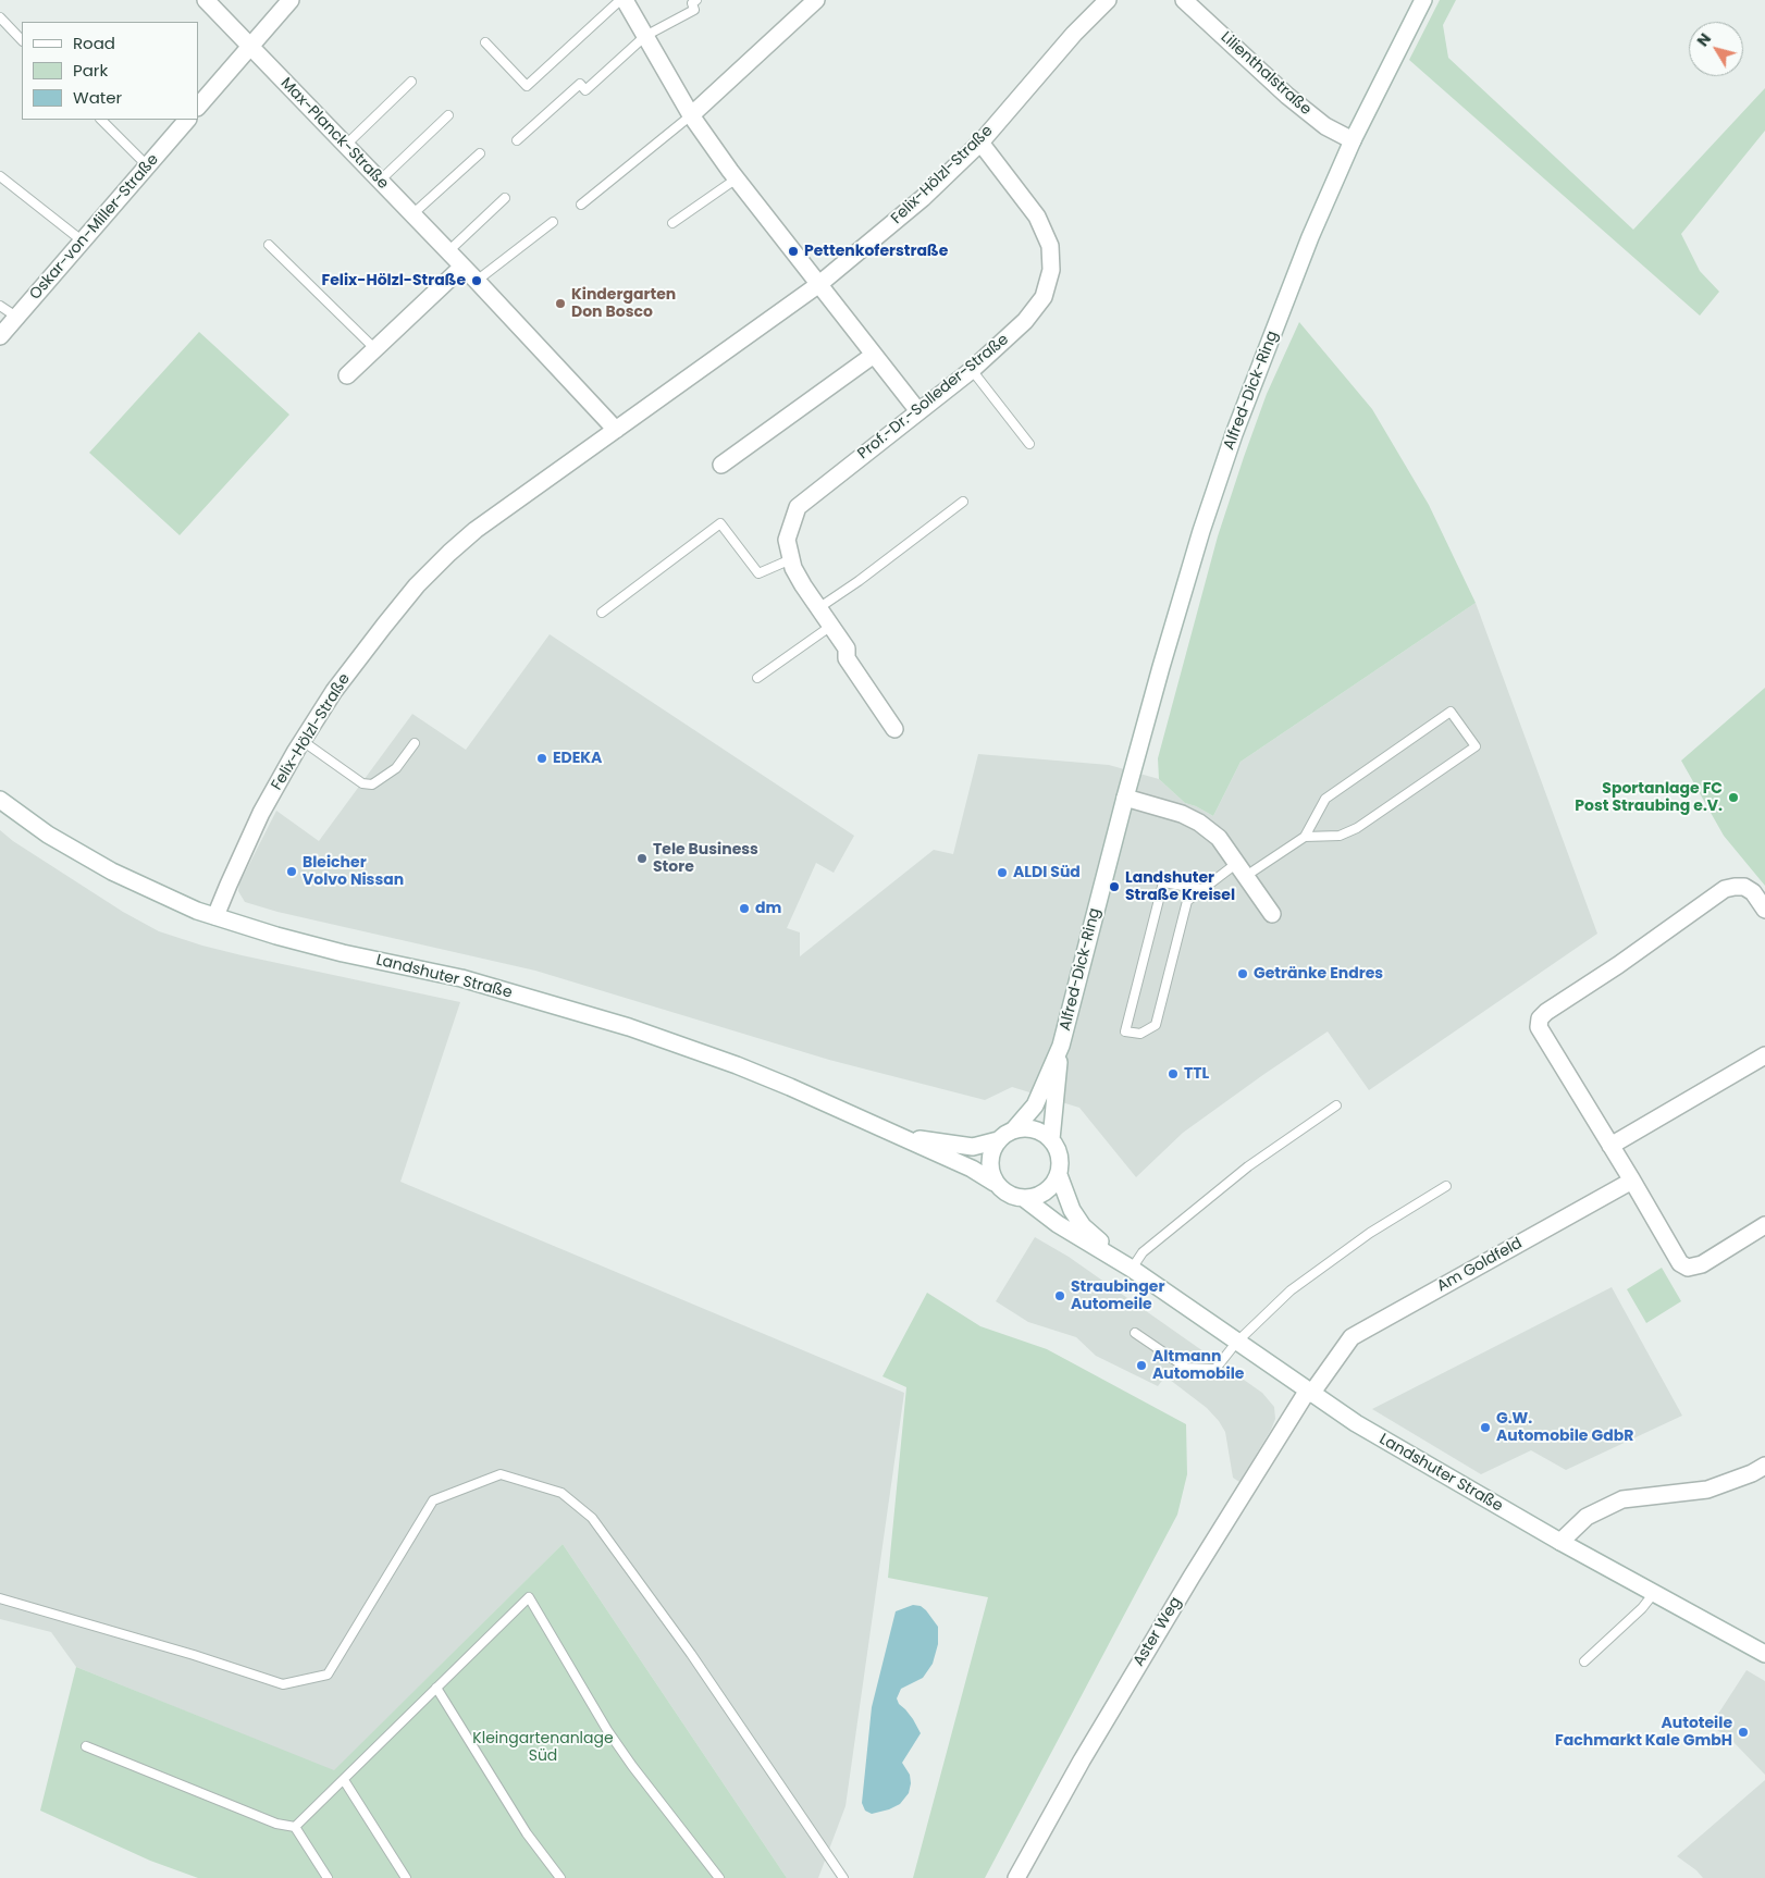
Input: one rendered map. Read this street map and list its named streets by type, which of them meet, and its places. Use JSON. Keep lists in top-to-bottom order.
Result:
{
  "streets": {
    "street": [
      "Lilienthalstraße",
      "Max-Planck-Straße",
      "Felix-Hölzl-Straße",
      "Oskar-von-Miller-Straße",
      "Alfred-Dick-Ring",
      "Prof.-Dr.-Solleder-Straße",
      "Landshuter Straße",
      "Am Goldfeld",
      "Aster Weg"
    ]
  },
  "crossings": [
    ["Lilienthalstraße", "Alfred-Dick-Ring"],
    ["Max-Planck-Straße", "Felix-Hölzl-Straße"],
    ["Felix-Hölzl-Straße", "Prof.-Dr.-Solleder-Straße"],
    ["Felix-Hölzl-Straße", "Landshuter Straße"],
    ["Alfred-Dick-Ring", "Landshuter Straße"],
    ["Landshuter Straße", "Am Goldfeld"],
    ["Landshuter Straße", "Aster Weg"],
    ["Am Goldfeld", "Aster Weg"]
  ],
  "parks": ["Kleingartenanlage Süd"],
  "places": [
    "Pettenkoferstraße",
    "Felix-Hölzl-Straße",
    "Kindergarten Don Bosco",
    "EDEKA",
    "Sportanlage FC Post Straubing e.V.",
    "Tele Business Store",
    "Bleicher Volvo Nissan",
    "ALDI Süd",
    "Landshuter Straße Kreisel",
    "dm",
    "Getränke Endres",
    "TTL",
    "Straubinger Automeile",
    "Altmann Automobile",
    "G.W. Automobile GdbR",
    "Autoteile Fachmarkt Kale GmbH"
  ],
  "legend": ["Road", "Park", "Water"],
  "north": "top left"
}
